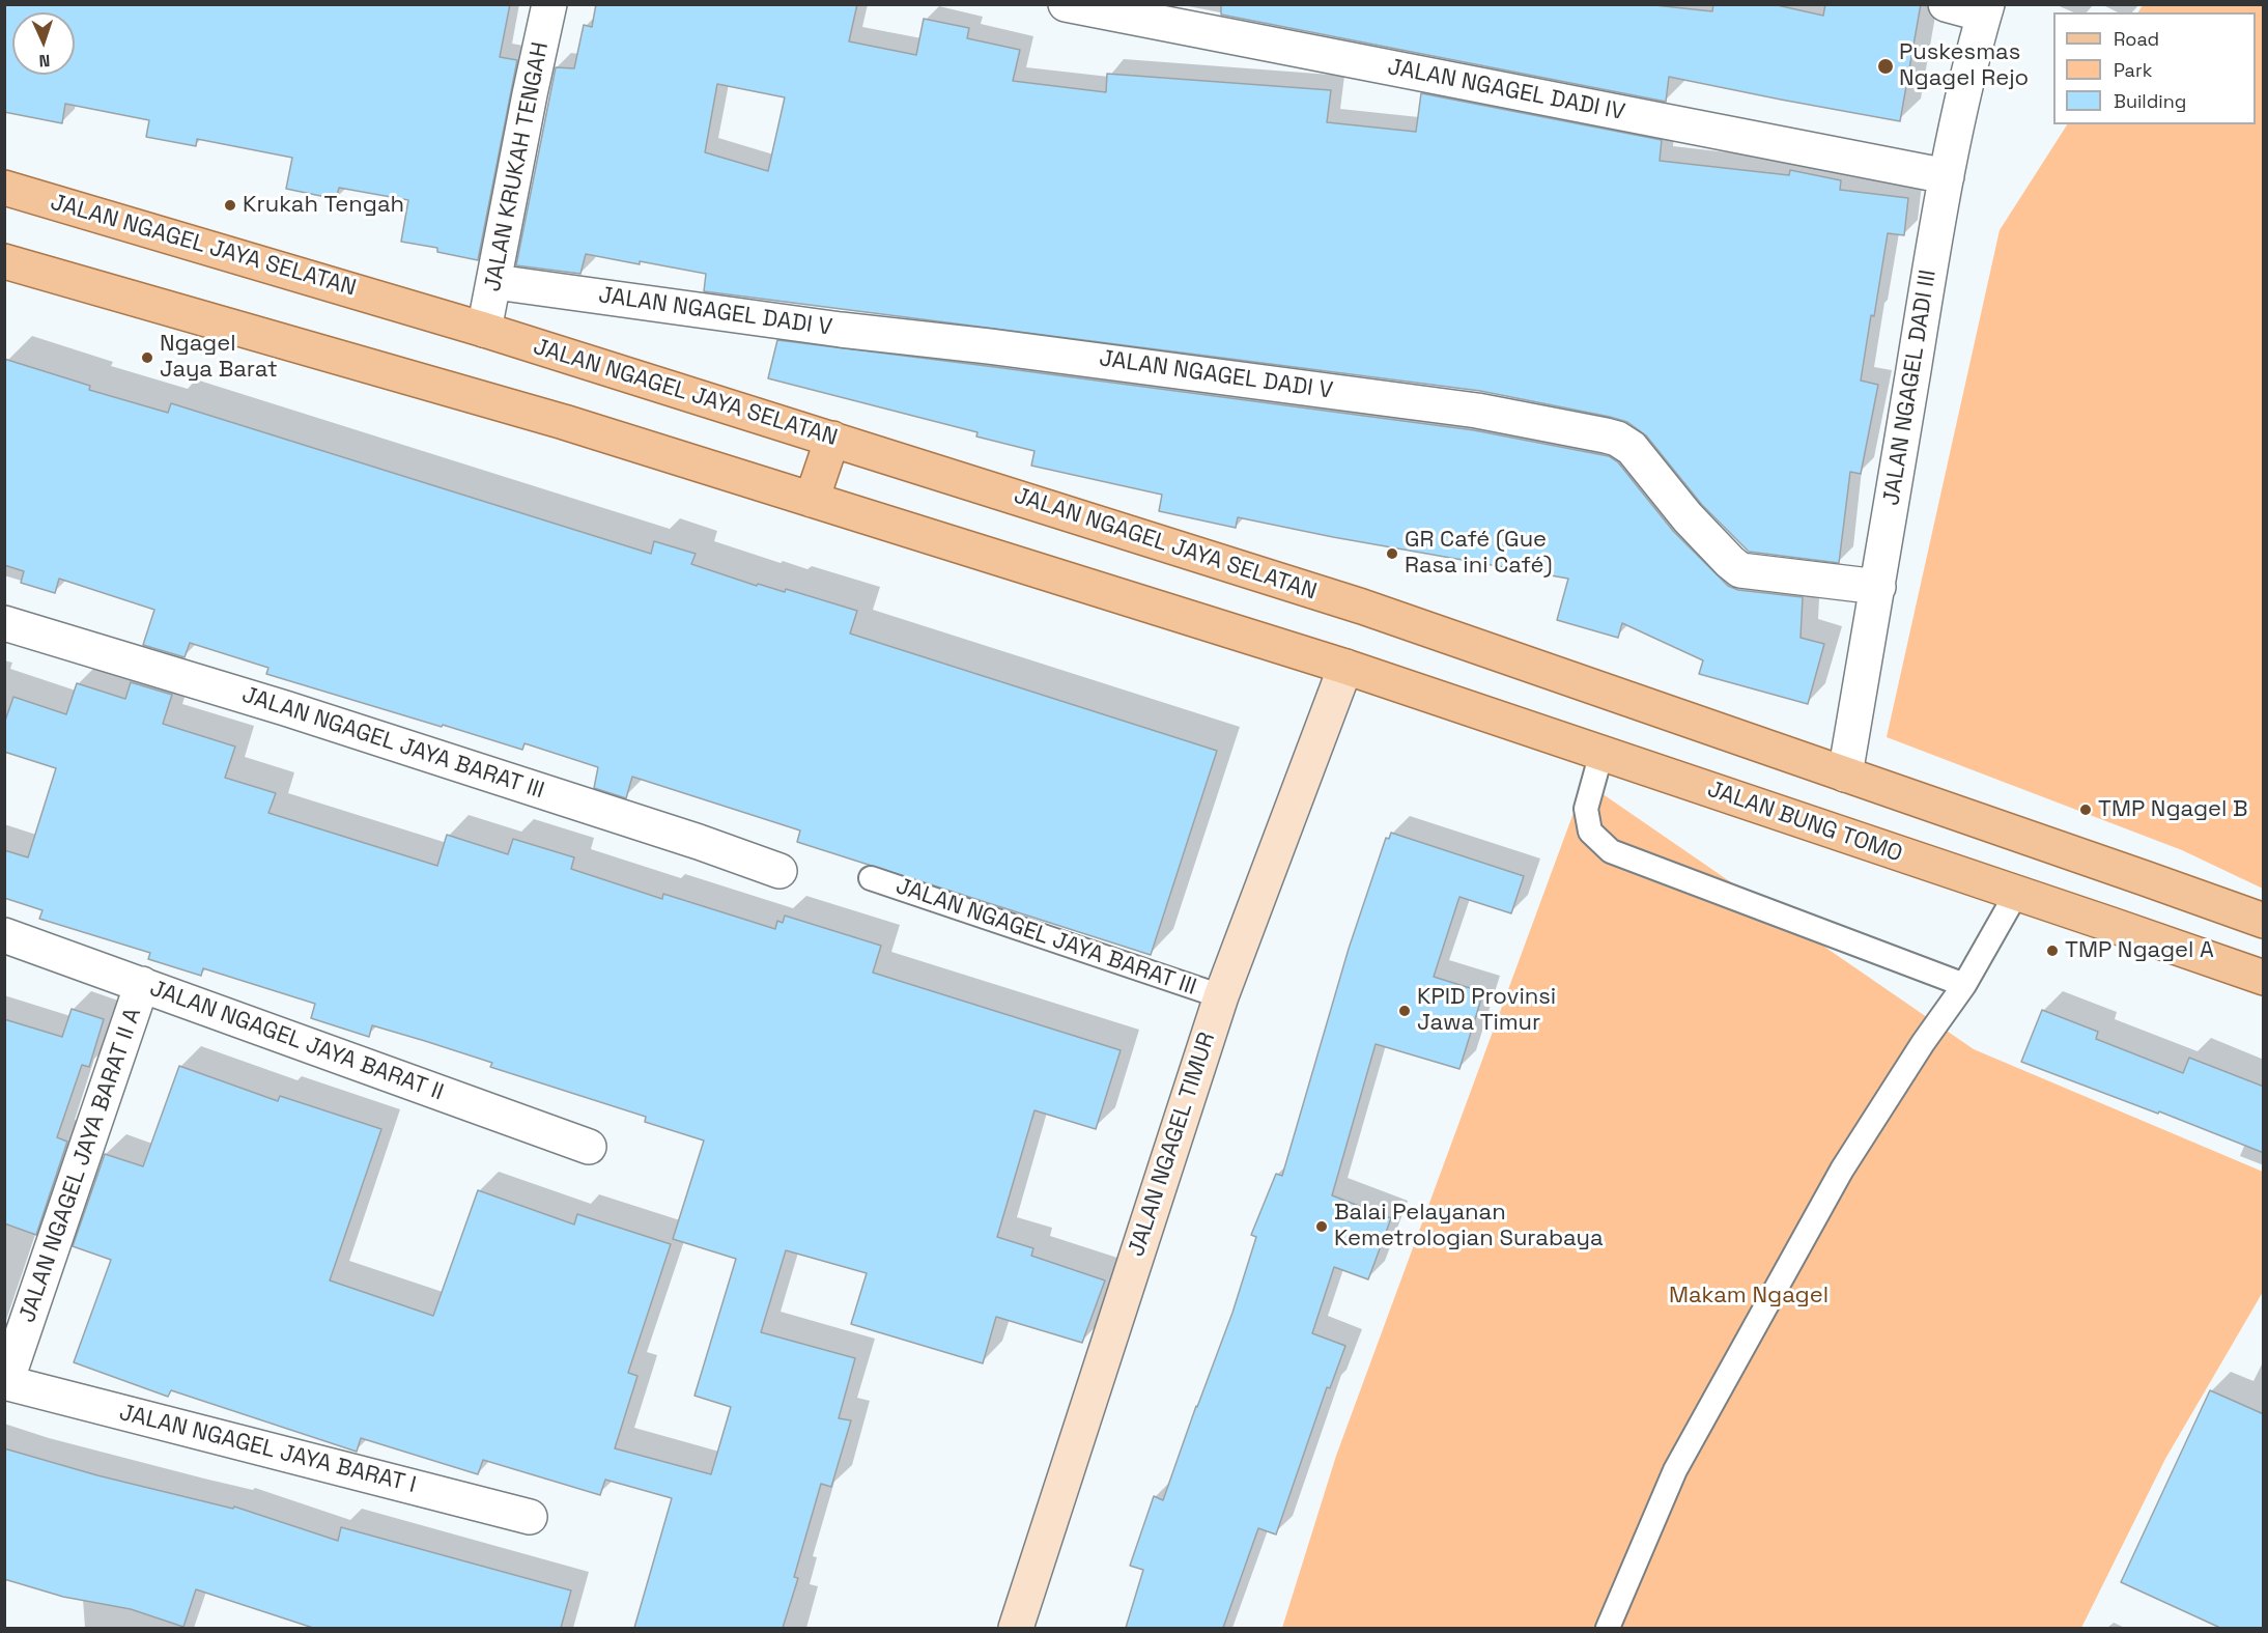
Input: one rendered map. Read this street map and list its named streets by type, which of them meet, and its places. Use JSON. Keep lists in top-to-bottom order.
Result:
{
  "streets": {
    "main road": ["JALAN NGAGEL JAYA SELATAN", "JALAN BUNG TOMO"],
    "street": [
      "JALAN NGAGEL DADI IV",
      "JALAN KRUKAH TENGAH",
      "JALAN NGAGEL DADI V",
      "JALAN NGAGEL DADI III",
      "JALAN NGAGEL JAYA BARAT III",
      "JALAN NGAGEL JAYA BARAT II",
      "JALAN NGAGEL TIMUR",
      "JALAN NGAGEL JAYA BARAT II A",
      "JALAN NGAGEL JAYA BARAT I"
    ]
  },
  "crossings": [
    ["JALAN NGAGEL DADI IV", "JALAN NGAGEL DADI III"],
    ["JALAN KRUKAH TENGAH", "JALAN NGAGEL JAYA SELATAN"],
    ["JALAN KRUKAH TENGAH", "JALAN NGAGEL DADI V"],
    ["JALAN NGAGEL JAYA SELATAN", "JALAN NGAGEL DADI III"],
    ["JALAN NGAGEL DADI V", "JALAN NGAGEL DADI III"],
    ["JALAN NGAGEL JAYA BARAT III", "JALAN NGAGEL TIMUR"],
    ["JALAN BUNG TOMO", "JALAN NGAGEL TIMUR"],
    ["JALAN NGAGEL JAYA BARAT II", "JALAN NGAGEL JAYA BARAT II A"],
    ["JALAN NGAGEL JAYA BARAT II A", "JALAN NGAGEL JAYA BARAT I"]
  ],
  "parks": ["Makam Ngagel"],
  "places": [
    "Puskesmas Ngagel Rejo",
    "Krukah Tengah",
    "Ngagel Jaya Barat",
    "GR Café (Gue Rasa ini Café)",
    "TMP Ngagel B",
    "TMP Ngagel A",
    "KPID Provinsi Jawa Timur",
    "Balai Pelayanan Kemetrologian Surabaya"
  ],
  "legend": ["Road", "Park", "Building"],
  "north": "bottom"
}
